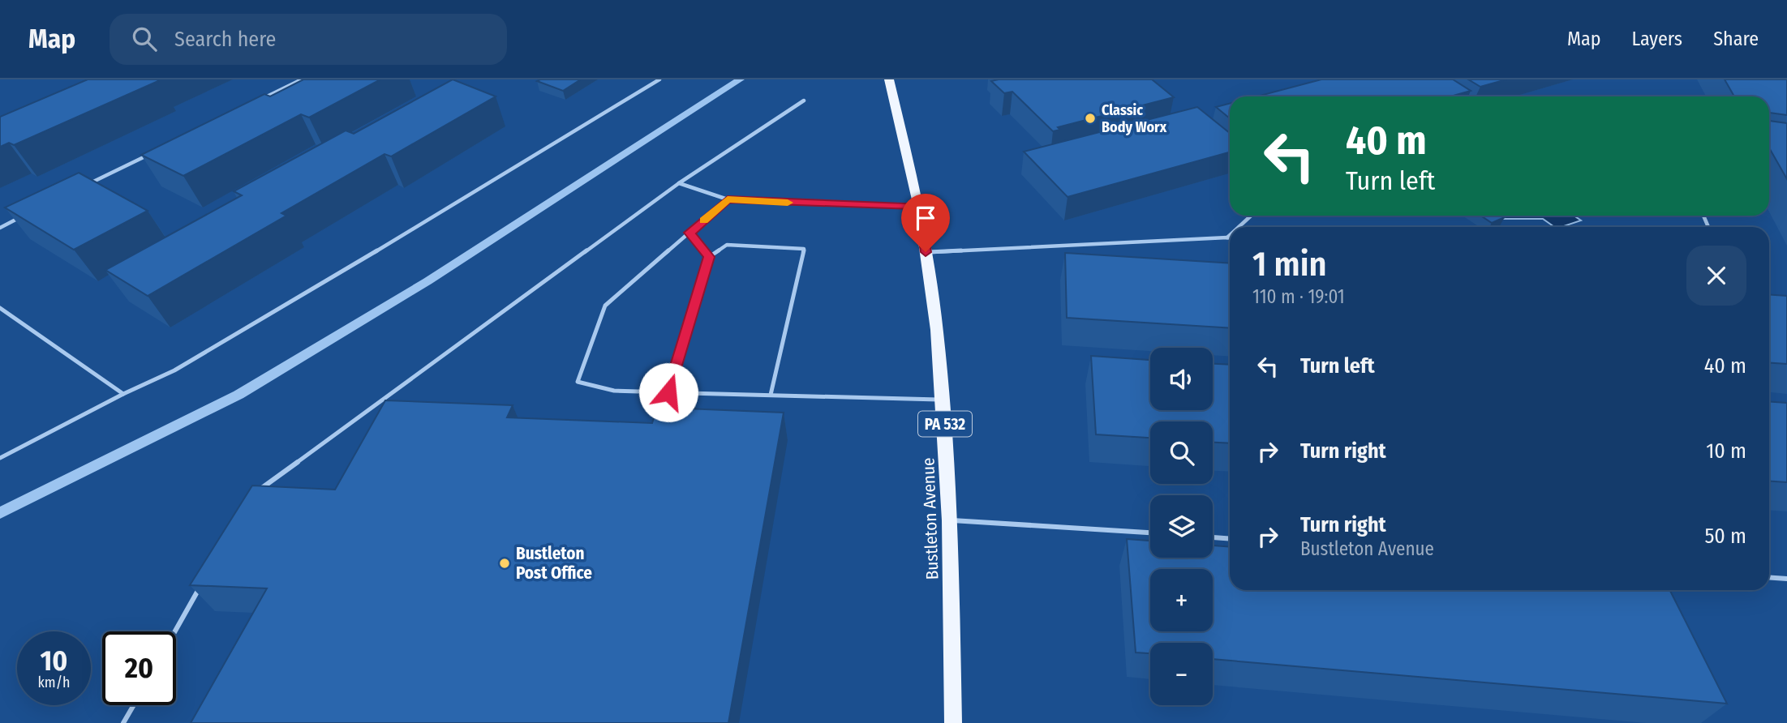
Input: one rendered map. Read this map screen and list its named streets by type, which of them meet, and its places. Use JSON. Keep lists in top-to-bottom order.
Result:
{
  "streets": {
    "main road": ["PA 532", "Bustleton Avenue"]
  },
  "places": ["Classic Body Worx", "Bustleton Post Office"],
  "page": {
    "header": "Map",
    "search": "Search here",
    "nav": ["Map", "Layers", "Share"],
    "turn": ["40 m", "Turn left"],
    "heading": ["1 min", "110 m · 19:01"],
    "list": [
      {
        "name": "Turn left",
        "value": "40 m"
      },
      {
        "name": "Turn right",
        "value": "10 m"
      },
      {
        "name": "Turn right",
        "note": "Bustleton Avenue",
        "value": "50 m"
      }
    ],
    "map_buttons": ["+", "−"],
    "speed": "10 km/h",
    "limit": "20"
  }
}
